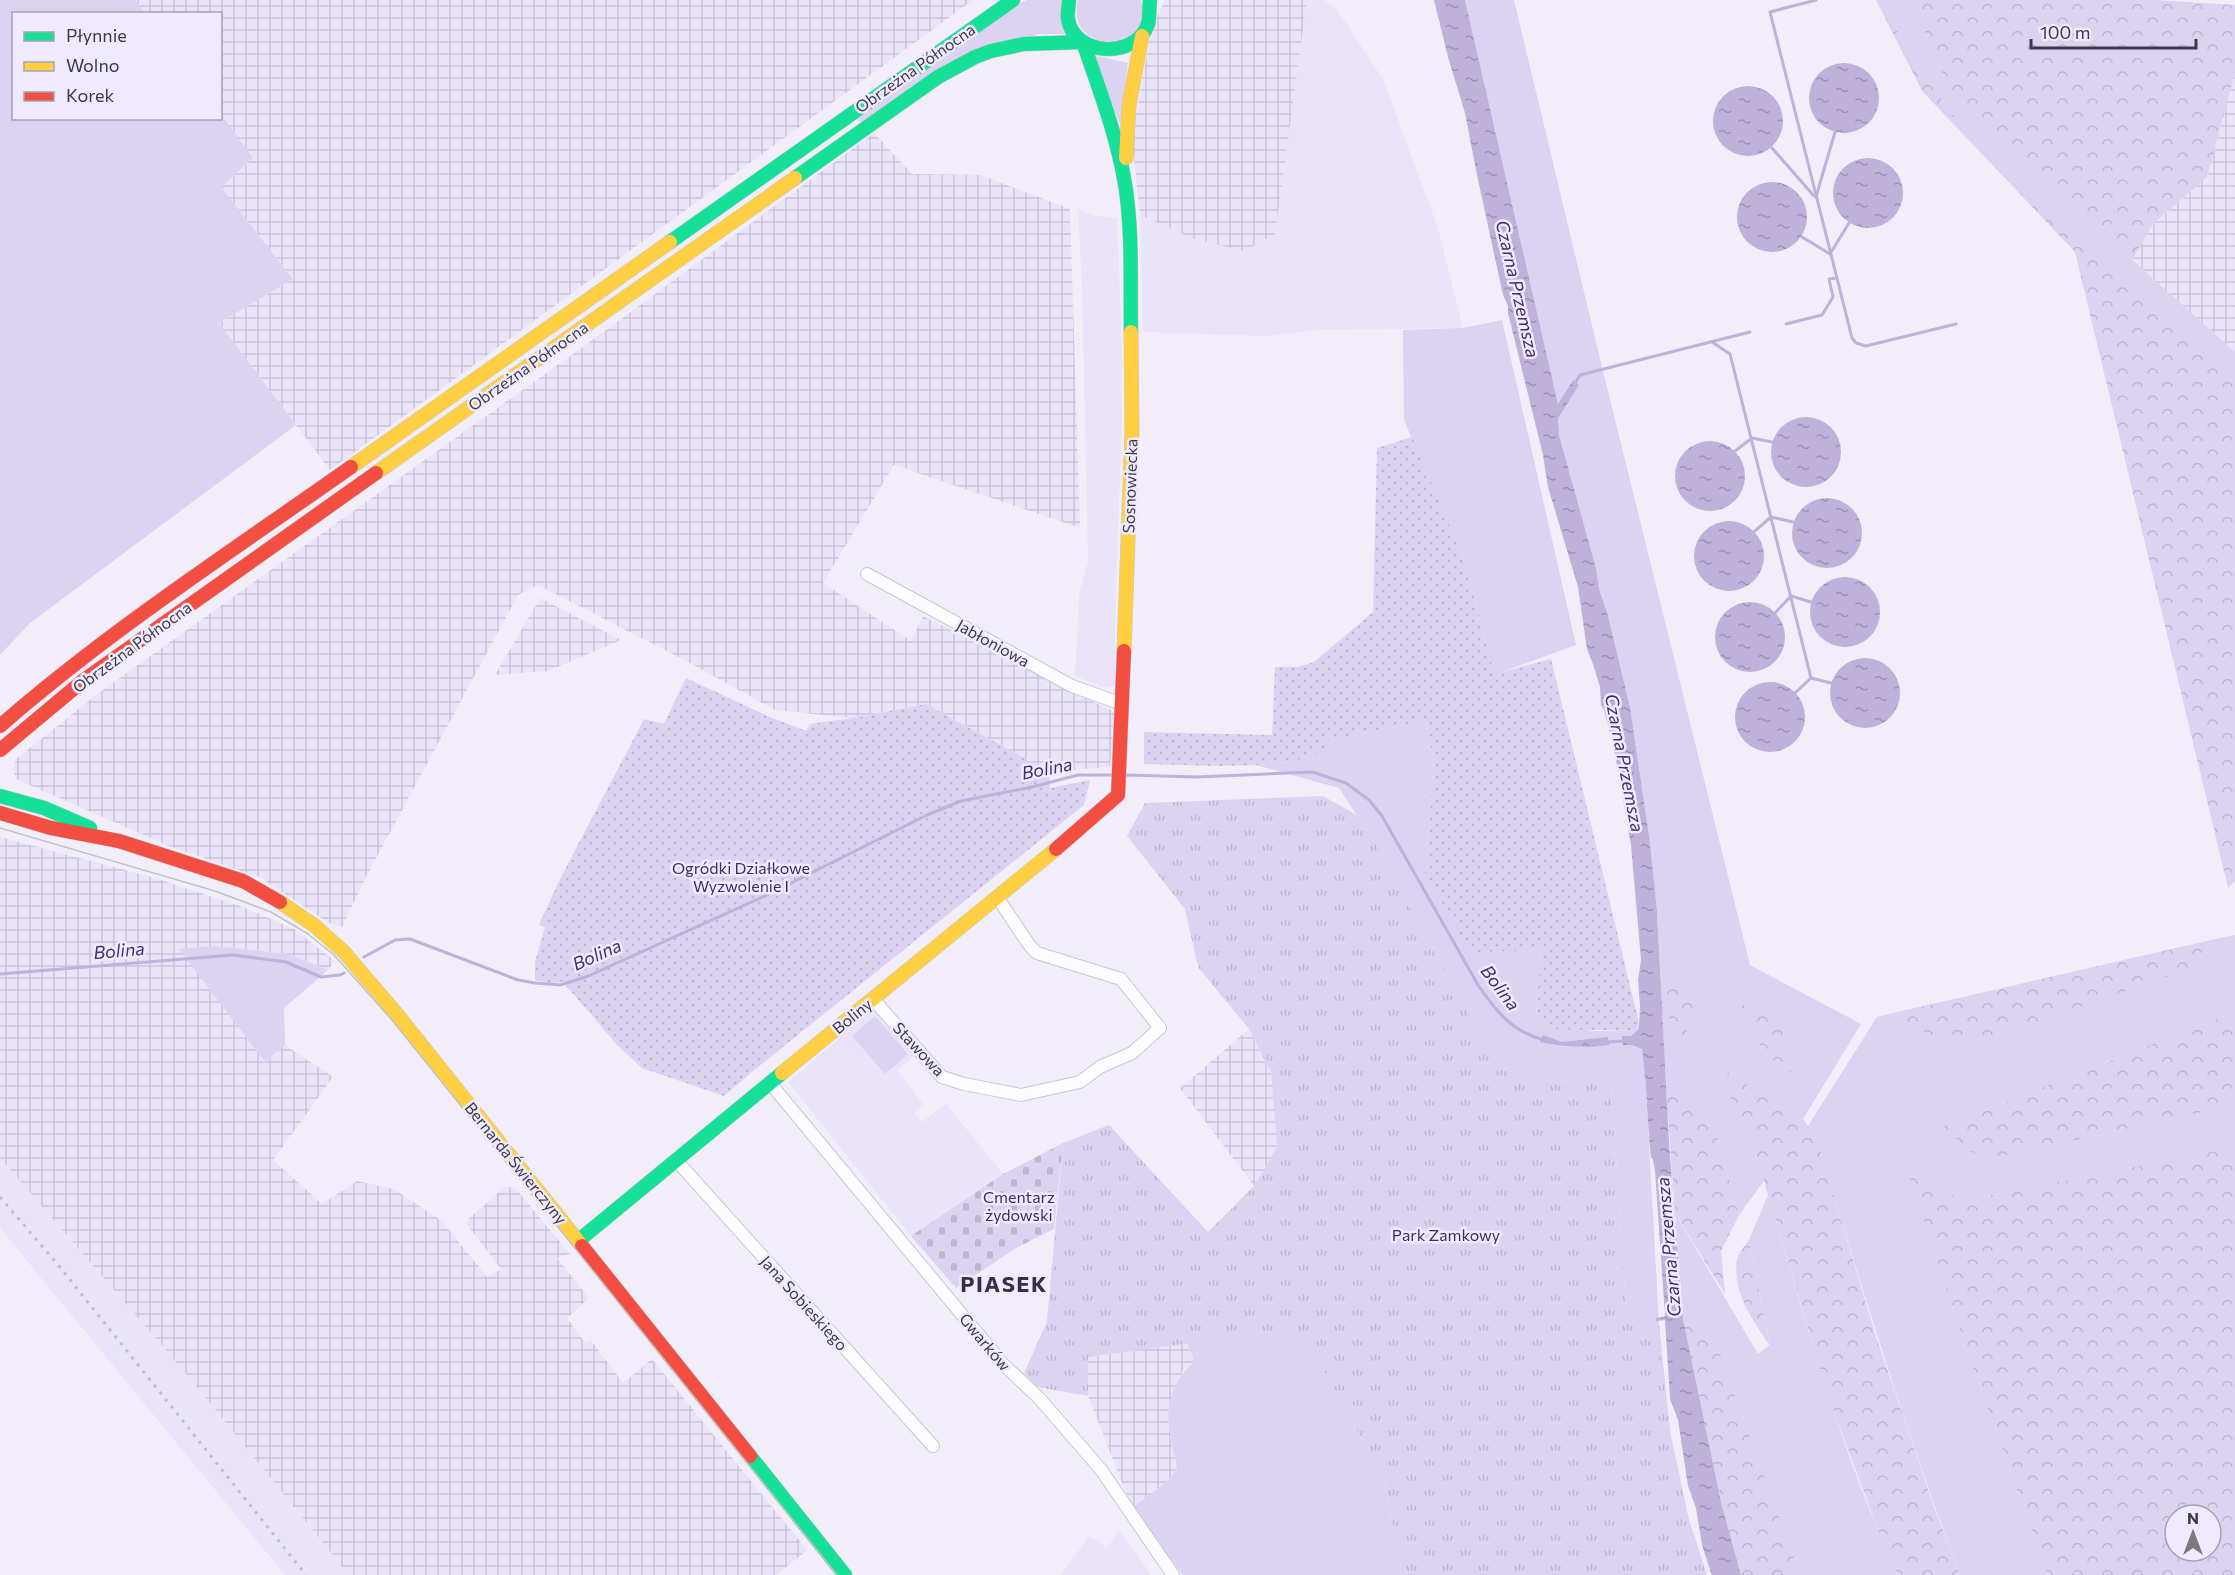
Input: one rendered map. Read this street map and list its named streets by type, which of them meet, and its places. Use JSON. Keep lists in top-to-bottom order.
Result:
{
  "streets": {
    "street": [
      "Obrzeżna Północna",
      "Sosnowiecka",
      "Jabłoniowa",
      "Boliny",
      "Stawowa",
      "Bernarda Świerczyny",
      "Jana Sobieskiego",
      "Gwarków"
    ]
  },
  "crossings": [
    ["Obrzeżna Północna", "Sosnowiecka"],
    ["Sosnowiecka", "Jabłoniowa"],
    ["Sosnowiecka", "Boliny"],
    ["Boliny", "Stawowa"],
    ["Boliny", "Bernarda Świerczyny"],
    ["Boliny", "Jana Sobieskiego"],
    ["Boliny", "Gwarków"]
  ],
  "districts": ["PIASEK"],
  "water": ["Czarna Przemsza", "Bolina"],
  "parks": ["Ogródki Działkowe Wyzwolenie I", "Cmentarz żydowski", "Park Zamkowy"],
  "legend": ["Płynnie", "Wolno", "Korek"],
  "scale_bar": "100 m",
  "north": "top"
}
